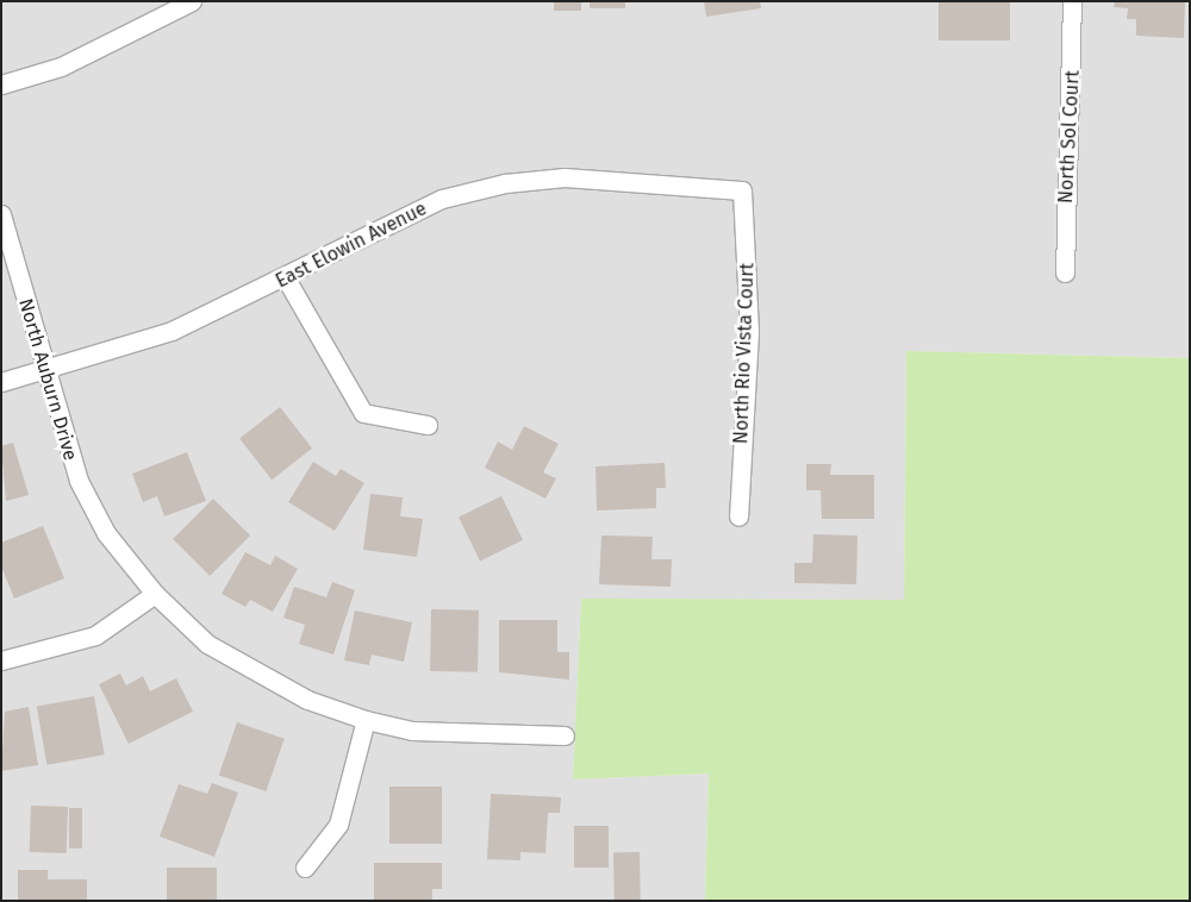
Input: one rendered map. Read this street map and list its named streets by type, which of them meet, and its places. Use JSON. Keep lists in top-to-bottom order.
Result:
{
  "streets": {
    "street": [
      "North Sol Court",
      "East Elowin Avenue",
      "North Rio Vista Court",
      "North Auburn Drive"
    ]
  },
  "crossings": [
    ["East Elowin Avenue", "North Rio Vista Court"],
    ["East Elowin Avenue", "North Auburn Drive"]
  ]
}
